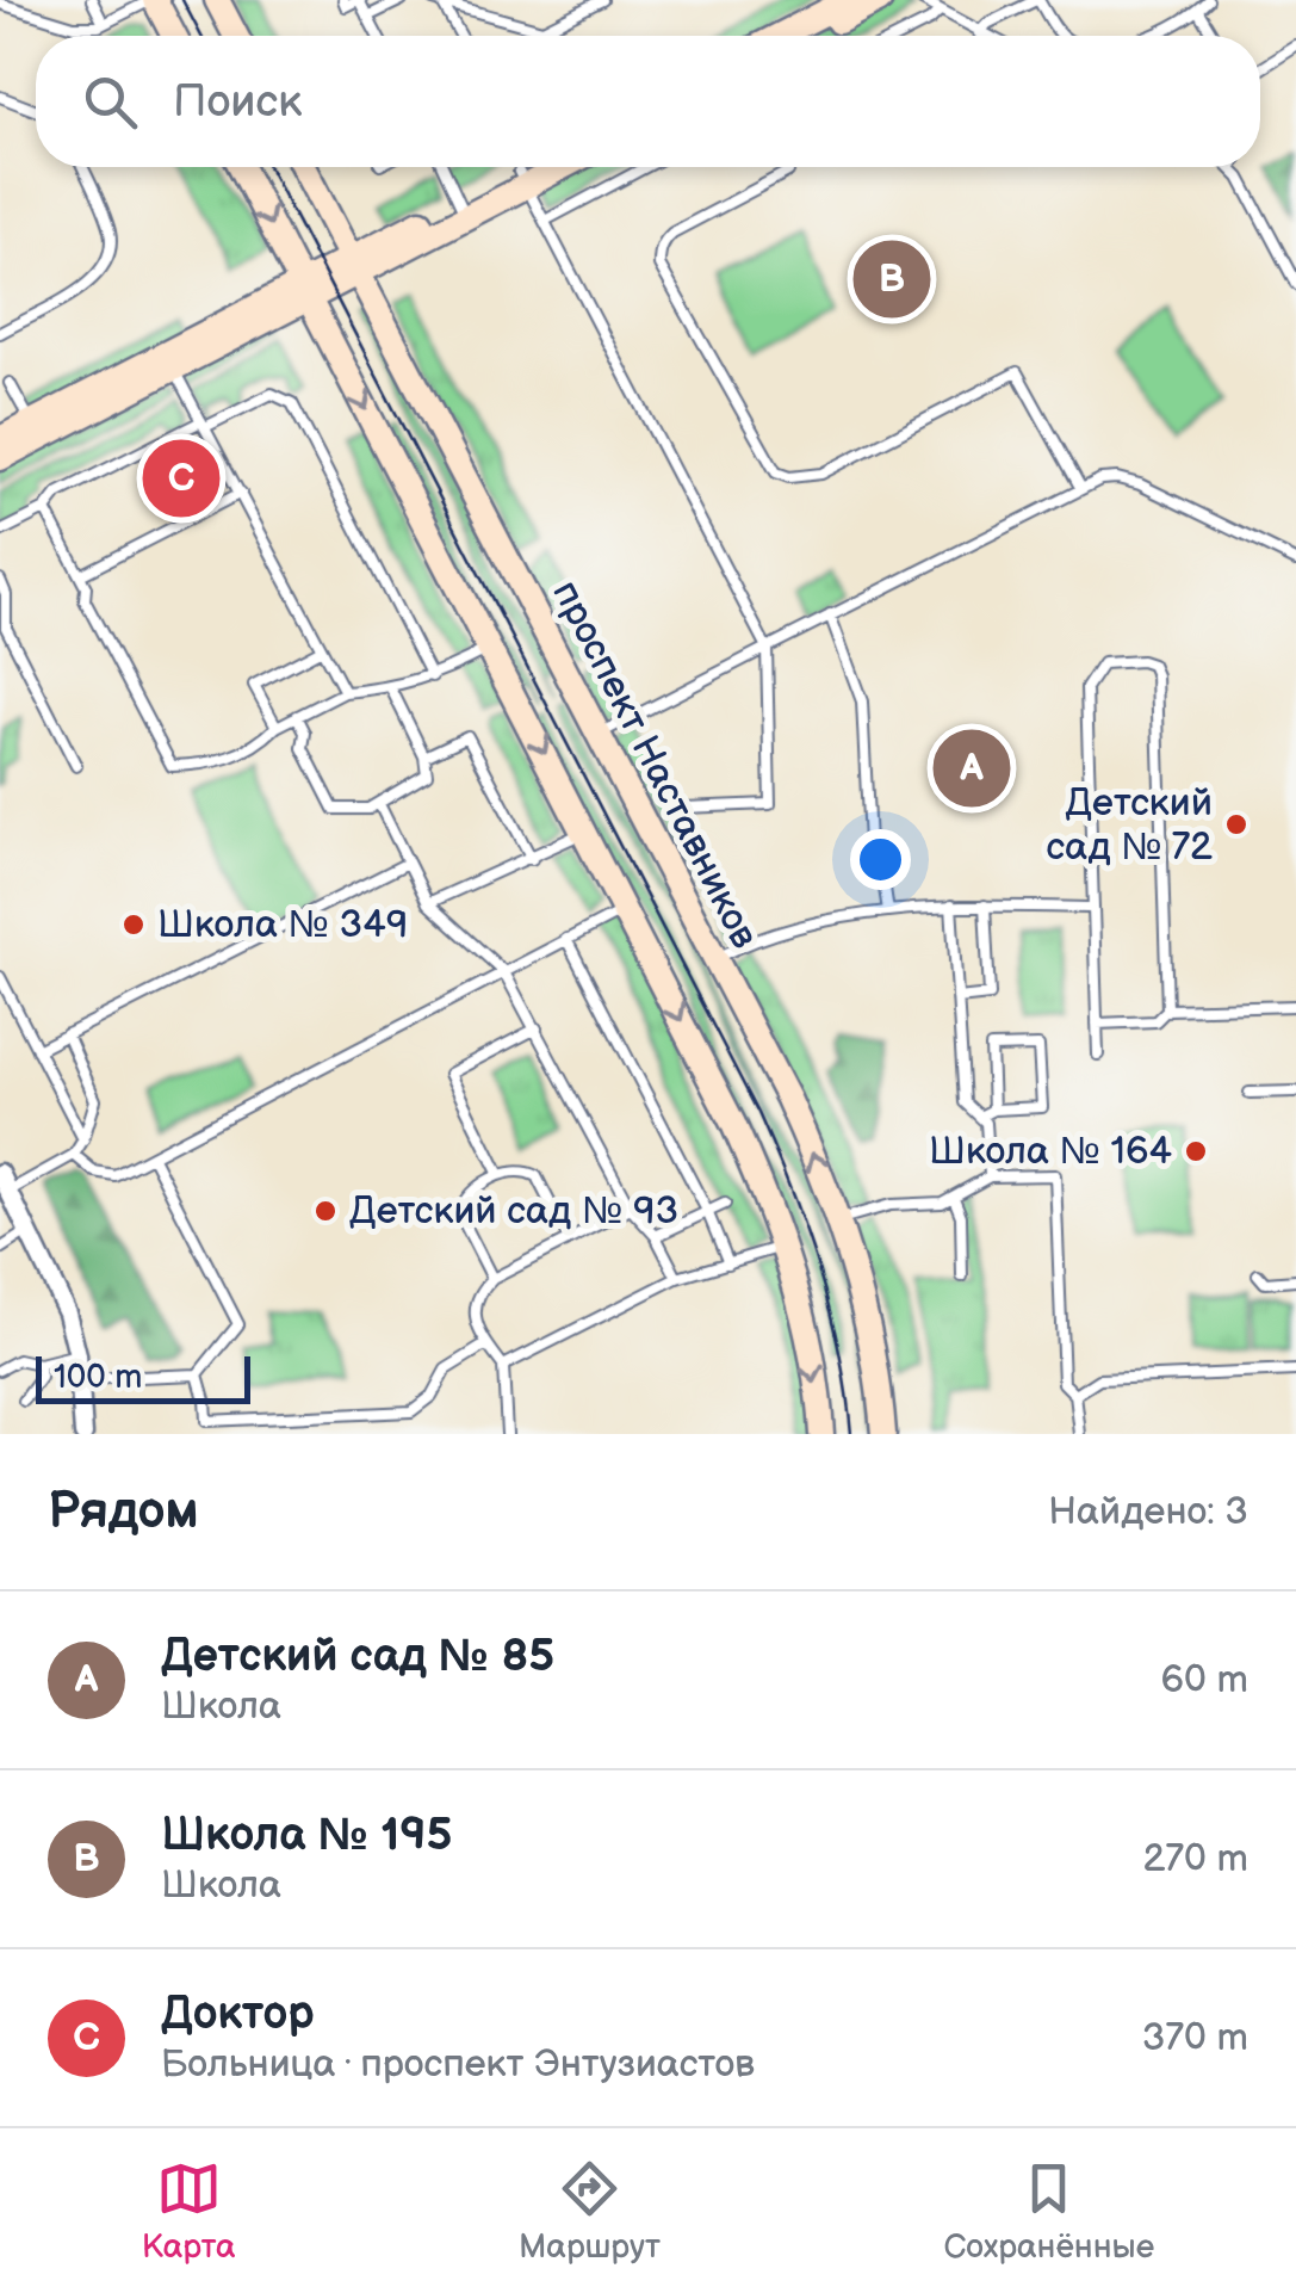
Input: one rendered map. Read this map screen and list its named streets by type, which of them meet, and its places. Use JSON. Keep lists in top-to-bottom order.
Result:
{
  "streets": {
    "main road": ["проспект Наставников"]
  },
  "places": [
    "Детский сад № 72",
    "Школа № 349",
    "Школа № 164",
    "Детский сад № 93"
  ],
  "scale_bar": "100 m",
  "page": {
    "search": "Поиск",
    "pins": ["B", "C", "A"],
    "scale": "100 m",
    "heading": ["Рядом", "Найдено: 3"],
    "list": [
      {
        "mark": "A",
        "name": "Детский сад № 85",
        "note": "Школа",
        "value": "60 m"
      },
      {
        "mark": "B",
        "name": "Школа № 195",
        "note": "Школа",
        "value": "270 m"
      },
      {
        "mark": "C",
        "name": "Доктор",
        "note": "Больница · проспект Энтузиастов",
        "value": "370 m"
      }
    ],
    "nav": ["Карта", "Маршрут", "Сохранённые"]
  }
}
